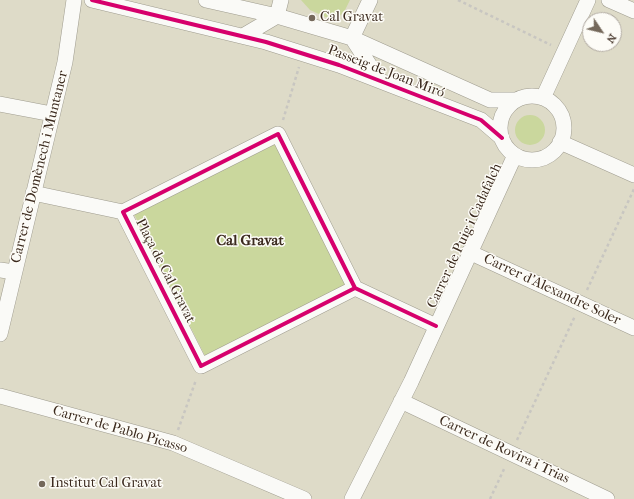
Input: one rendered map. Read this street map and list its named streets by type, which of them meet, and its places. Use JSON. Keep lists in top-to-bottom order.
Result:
{
  "streets": {
    "street": [
      "Passeig de Joan Miró",
      "Carrer de Domènech i Muntaner",
      "Carrer de Puig i Cadafalch",
      "Plaça de Cal Gravat",
      "Carrer d'Alexandre Soler",
      "Carrer de Pablo Picasso",
      "Carrer de Rovira i Trias"
    ]
  },
  "crossings": [
    ["Passeig de Joan Miró", "Carrer de Puig i Cadafalch"],
    ["Carrer de Domènech i Muntaner", "Plaça de Cal Gravat"],
    ["Carrer de Puig i Cadafalch", "Carrer d'Alexandre Soler"],
    ["Carrer de Puig i Cadafalch", "Carrer de Rovira i Trias"]
  ],
  "districts": ["Cal Gravat"],
  "places": ["Cal Gravat", "Institut Cal Gravat"],
  "north": "bottom right"
}
